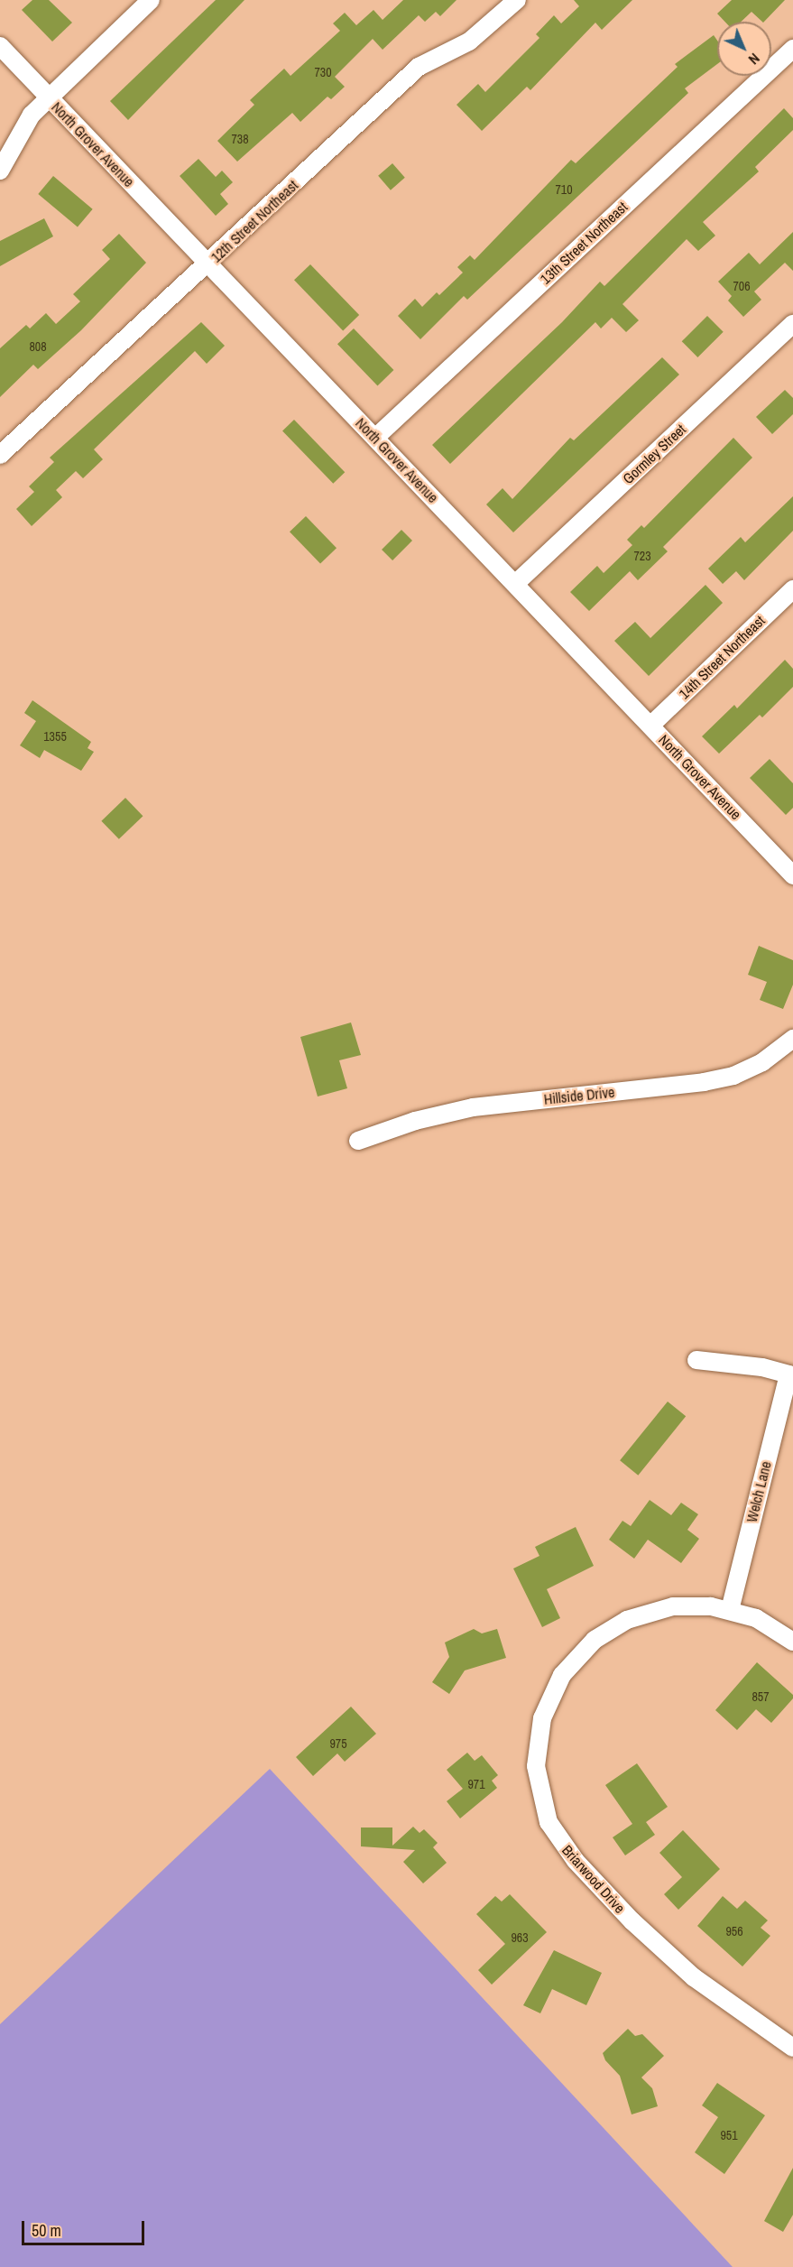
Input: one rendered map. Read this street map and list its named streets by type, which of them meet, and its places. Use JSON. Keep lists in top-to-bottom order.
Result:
{
  "streets": {
    "street": [
      "North Grover Avenue",
      "12th Street Northeast",
      "13th Street Northeast",
      "Gormley Street",
      "14th Street Northeast",
      "Hillside Drive",
      "Welch Lane",
      "Briarwood Drive"
    ]
  },
  "crossings": [
    ["North Grover Avenue", "12th Street Northeast"],
    ["North Grover Avenue", "13th Street Northeast"],
    ["North Grover Avenue", "Gormley Street"],
    ["North Grover Avenue", "14th Street Northeast"],
    ["Welch Lane", "Briarwood Drive"]
  ],
  "house_numbers": [
    "730",
    "738",
    "710",
    "706",
    "808",
    "723",
    "1355",
    "857",
    "975",
    "971",
    "956",
    "963",
    "951"
  ],
  "scale_bar": "50 m",
  "north": "bottom right"
}
